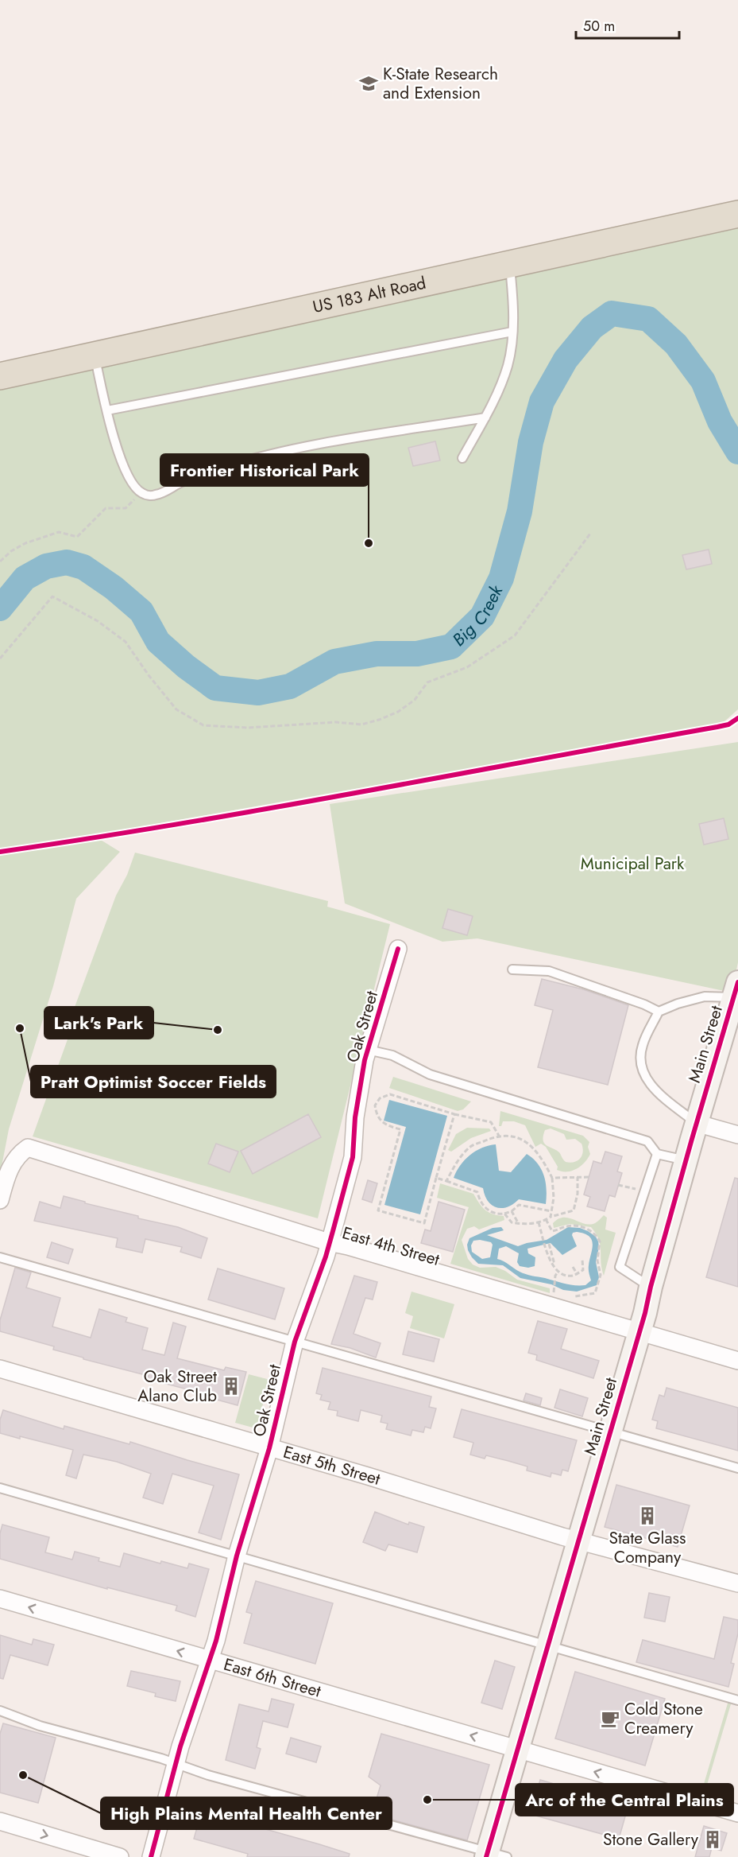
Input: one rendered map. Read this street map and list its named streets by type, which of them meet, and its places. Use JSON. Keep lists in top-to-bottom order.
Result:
{
  "streets": {
    "highway": ["US 183 Alt Road"],
    "street": [
      "Oak Street",
      "Main Street",
      "East 4th Street",
      "East 5th Street",
      "East 6th Street"
    ]
  },
  "crossings": [
    ["Oak Street", "East 4th Street"],
    ["Oak Street", "East 5th Street"],
    ["Oak Street", "East 6th Street"],
    ["Main Street", "East 4th Street"],
    ["Main Street", "East 5th Street"],
    ["Main Street", "East 6th Street"]
  ],
  "one_way": ["East 6th Street"],
  "water": ["Big Creek"],
  "parks": ["Municipal Park"],
  "places": {
    "school or university": ["K-State Research and Extension"],
    "other": [
      "Frontier Historical Park",
      "Pratt Optimist Soccer Fields",
      "Lark's Park",
      "High Plains Mental Health Center",
      "Arc of the Central Plains"
    ],
    "building": ["Oak Street Alano Club", "State Glass Company", "Stone Gallery"],
    "cafe": ["Cold Stone Creamery"]
  },
  "scale_bar": "50 m"
}
